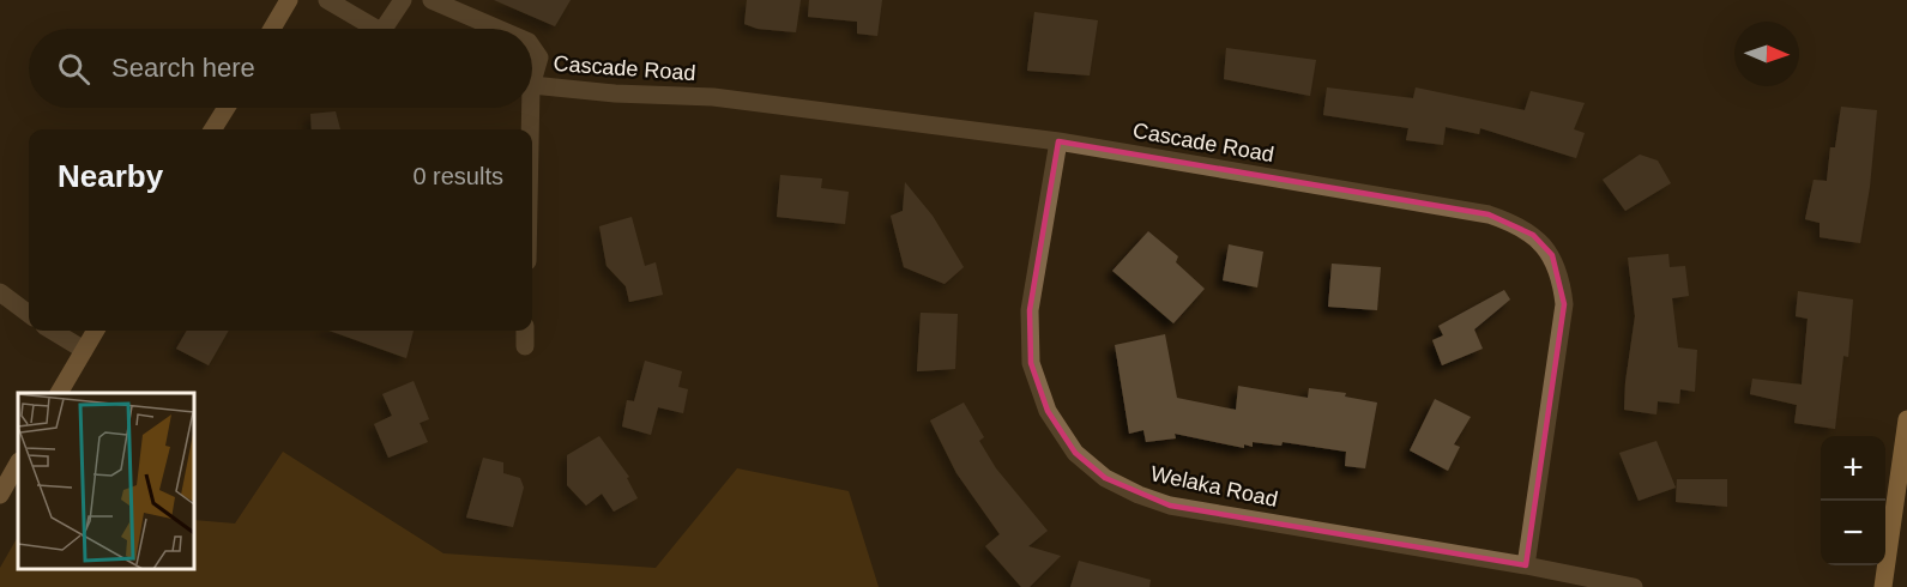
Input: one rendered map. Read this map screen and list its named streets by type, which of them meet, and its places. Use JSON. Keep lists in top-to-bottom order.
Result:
{
  "streets": {
    "street": ["Cascade Road", "Welaka Road"]
  },
  "crossings": [
    ["Cascade Road", "Welaka Road"]
  ],
  "north": "right",
  "page": {
    "search": "Search here",
    "heading": ["Nearby", "0 results"],
    "map_buttons": ["+", "−"]
  }
}
